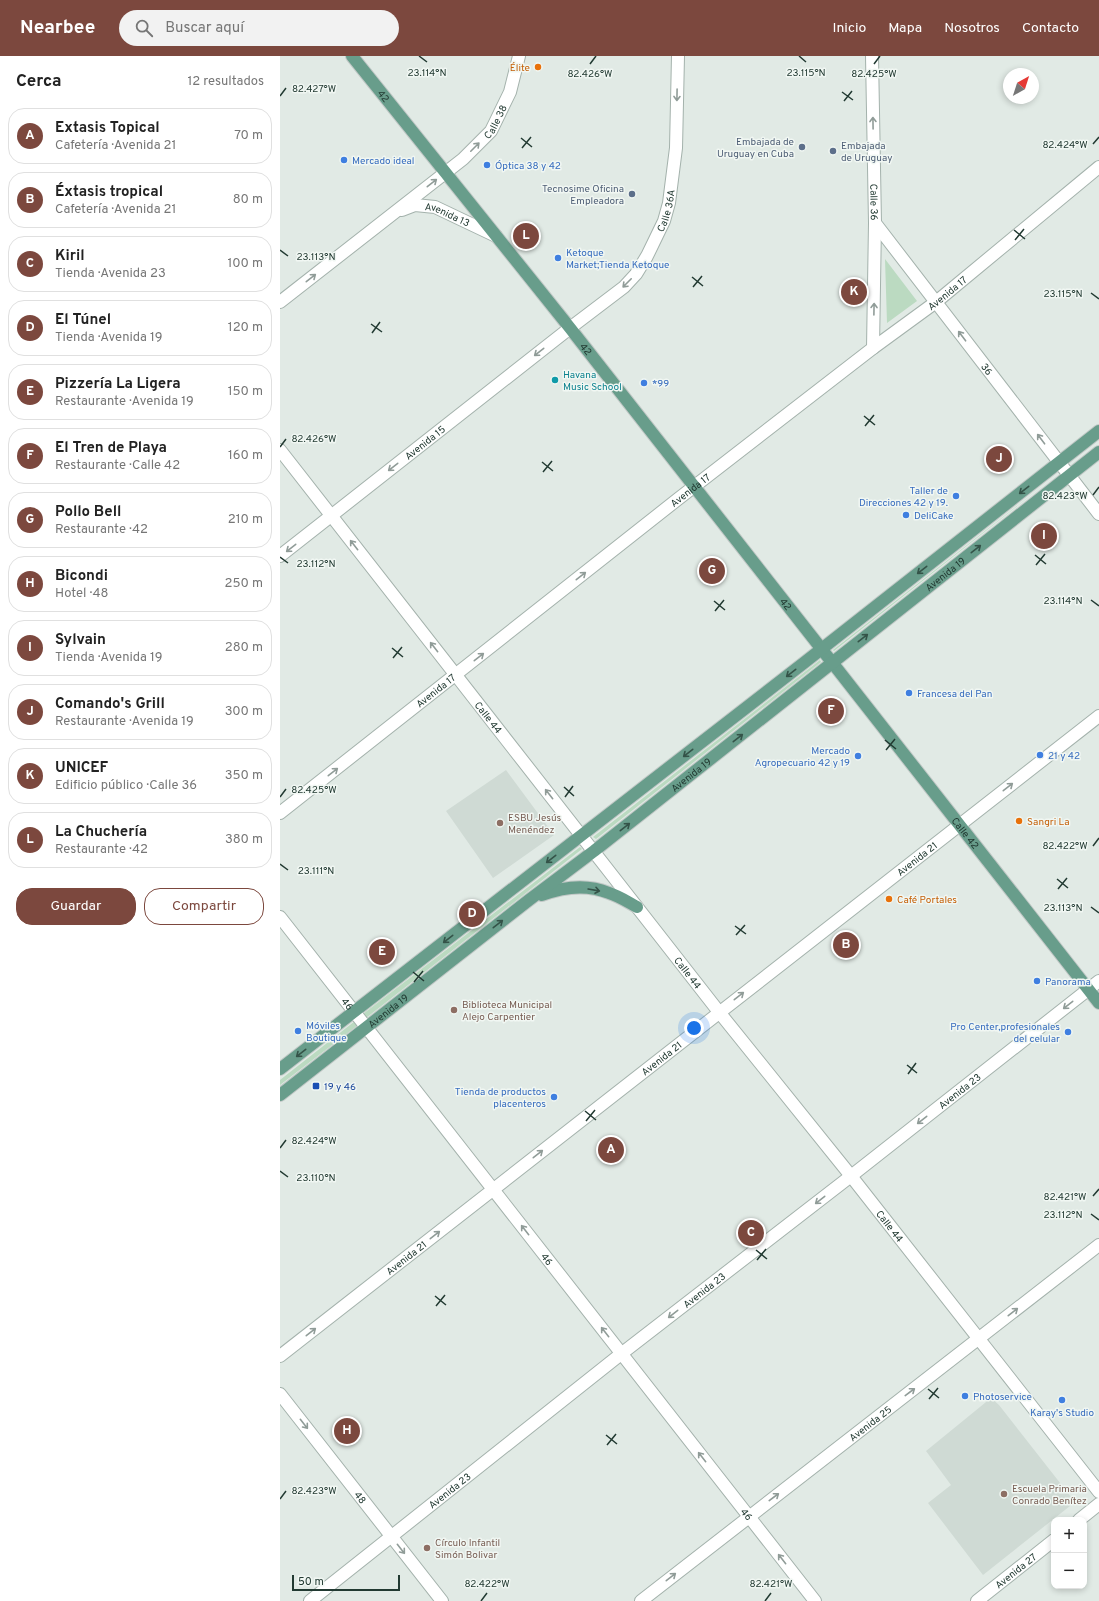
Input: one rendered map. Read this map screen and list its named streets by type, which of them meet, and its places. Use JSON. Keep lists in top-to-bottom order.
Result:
{
  "streets": {
    "main road": ["42", "Avenida 19", "Calle 42"],
    "street": [
      "Calle 38",
      "Calle 36",
      "Calle 36A",
      "Avenida 13",
      "Avenida 17",
      "36",
      "Avenida 15",
      "Calle 44",
      "Avenida 21",
      "46",
      "Avenida 23",
      "Avenida 25",
      "48",
      "Avenida 27"
    ]
  },
  "crossings": [
    ["42", "Calle 38"],
    ["42", "Calle 36A"],
    ["42", "Avenida 13"],
    ["42", "Avenida 17"],
    ["42", "Avenida 15"],
    ["42", "Avenida 19"],
    ["42", "Calle 42"],
    ["Calle 38", "Avenida 13"],
    ["Calle 36", "Avenida 17"],
    ["Calle 36", "36"],
    ["Calle 36A", "Avenida 15"],
    ["Avenida 17", "36"],
    ["Avenida 17", "Calle 44"],
    ["36", "Avenida 19"],
    ["Avenida 15", "Calle 44"],
    ["Avenida 19", "Calle 44"],
    ["Avenida 19", "Calle 42"],
    ["Avenida 19", "46"],
    ["Calle 44", "Avenida 21"],
    ["Calle 44", "Avenida 23"],
    ["Calle 44", "Avenida 25"],
    ["Calle 42", "Avenida 21"],
    ["Calle 42", "Avenida 23"],
    ["Avenida 21", "46"],
    ["46", "Avenida 23"],
    ["46", "Avenida 25"],
    ["Avenida 23", "48"]
  ],
  "one_way": [
    "Calle 38",
    "Calle 36",
    "Calle 36A",
    "Avenida 13",
    "Avenida 17",
    "36",
    "Avenida 15",
    "Avenida 21",
    "46",
    "Avenida 23",
    "Avenida 25",
    "48"
  ],
  "places": {
    "other": [
      "Élite",
      "Embajada de Uruguay en Cuba",
      "Embajada de Uruguay",
      "Mercado ideal",
      "Óptica 38 y 42",
      "Tecnosime Oficina Empleadora",
      "Ketoque Market;Tienda Ketoque",
      "Havana Music School",
      "*99",
      "Taller de Direcciones 42 y 19.",
      "DeliCake",
      "Francesa del Pan",
      "21 y 42",
      "Mercado Agropecuario 42 y 19",
      "Sangri La",
      "ESBU Jesús Menéndez",
      "Café Portales",
      "Panorama",
      "Biblioteca Municipal Alejo Carpentier",
      "Móviles Boutique",
      "Pro Center,profesionales del celular",
      "Tienda de productos placenteros",
      "Photoservice",
      "Karay's Studio",
      "Escuela Primaria Conrado Benítez",
      "Círculo Infantil Simón Bolivar"
    ],
    "transit": ["19 y 46"]
  },
  "scale_bar": "50 m",
  "north": "top right",
  "page": {
    "header": "Nearbee",
    "search": "Buscar aquí",
    "nav": [
      "Inicio",
      "Mapa",
      "Nosotros",
      "Contacto"
    ],
    "heading": ["Cerca", "12 resultados"],
    "list": [
      {
        "mark": "A",
        "name": "Extasis Topical",
        "note": "Cafetería · Avenida 21",
        "value": "70 m"
      },
      {
        "mark": "B",
        "name": "Éxtasis tropical",
        "note": "Cafetería · Avenida 21",
        "value": "80 m"
      },
      {
        "mark": "C",
        "name": "Kiril",
        "note": "Tienda · Avenida 23",
        "value": "100 m"
      },
      {
        "mark": "D",
        "name": "El Túnel",
        "note": "Tienda · Avenida 19",
        "value": "120 m"
      },
      {
        "mark": "E",
        "name": "Pizzería La Ligera",
        "note": "Restaurante · Avenida 19",
        "value": "150 m"
      },
      {
        "mark": "F",
        "name": "El Tren de Playa",
        "note": "Restaurante · Calle 42",
        "value": "160 m"
      },
      {
        "mark": "G",
        "name": "Pollo Bell",
        "note": "Restaurante · 42",
        "value": "210 m"
      },
      {
        "mark": "H",
        "name": "Bicondi",
        "note": "Hotel · 48",
        "value": "250 m"
      },
      {
        "mark": "I",
        "name": "Sylvain",
        "note": "Tienda · Avenida 19",
        "value": "280 m"
      },
      {
        "mark": "J",
        "name": "Comando's Grill",
        "note": "Restaurante · Avenida 19",
        "value": "300 m"
      },
      {
        "mark": "K",
        "name": "UNICEF",
        "note": "Edificio público · Calle 36",
        "value": "350 m"
      },
      {
        "mark": "L",
        "name": "La Chuchería",
        "note": "Restaurante · 42",
        "value": "380 m"
      }
    ],
    "pins": [
      "L",
      "K",
      "J",
      "I",
      "G",
      "F",
      "D",
      "B",
      "E",
      "A",
      "C",
      "H"
    ],
    "buttons": ["Guardar", "Compartir"],
    "map_buttons": ["+", "−"],
    "scale": "50 m"
  },
  "coordinates": [
    "23.114°N",
    "23.115°N",
    "82.426°W",
    "82.425°W",
    "82.427°W",
    "82.424°W",
    "23.113°N",
    "82.423°W",
    "23.112°N",
    "82.422°W",
    "23.111°N",
    "23.110°N",
    "82.421°W"
  ]
}
